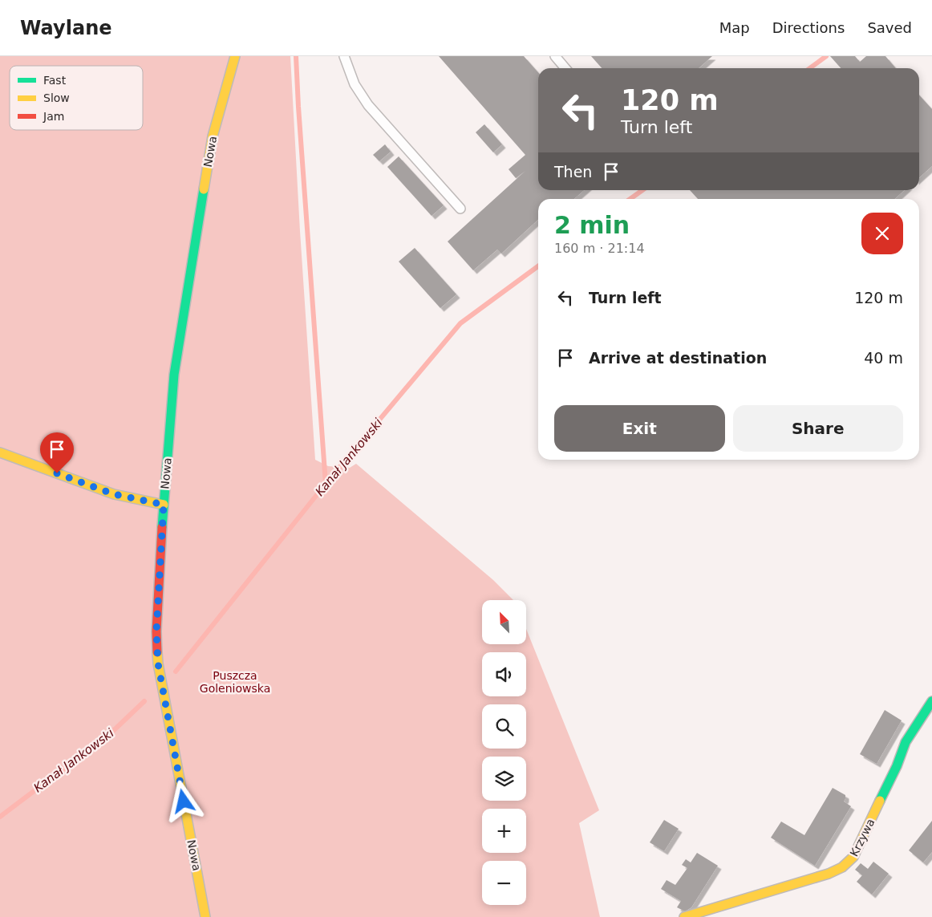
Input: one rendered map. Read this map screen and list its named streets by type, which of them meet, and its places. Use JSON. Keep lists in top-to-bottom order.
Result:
{
  "streets": {
    "street": ["Nowa", "Krzywa"]
  },
  "water": ["Kanał Jankowski"],
  "parks": ["Puszcza Goleniowska"],
  "legend": ["Fast", "Slow", "Jam"],
  "north": "top left",
  "page": {
    "header": "Waylane",
    "nav": ["Map", "Directions", "Saved"],
    "turn": ["120 m", "Turn left"],
    "then": "Then",
    "heading": ["2 min", "160 m · 21:14"],
    "list": [
      {
        "name": "Turn left",
        "value": "120 m"
      },
      {
        "name": "Arrive at destination",
        "value": "40 m"
      }
    ],
    "buttons": ["Exit", "Share"],
    "map_buttons": ["+", "−"]
  }
}
